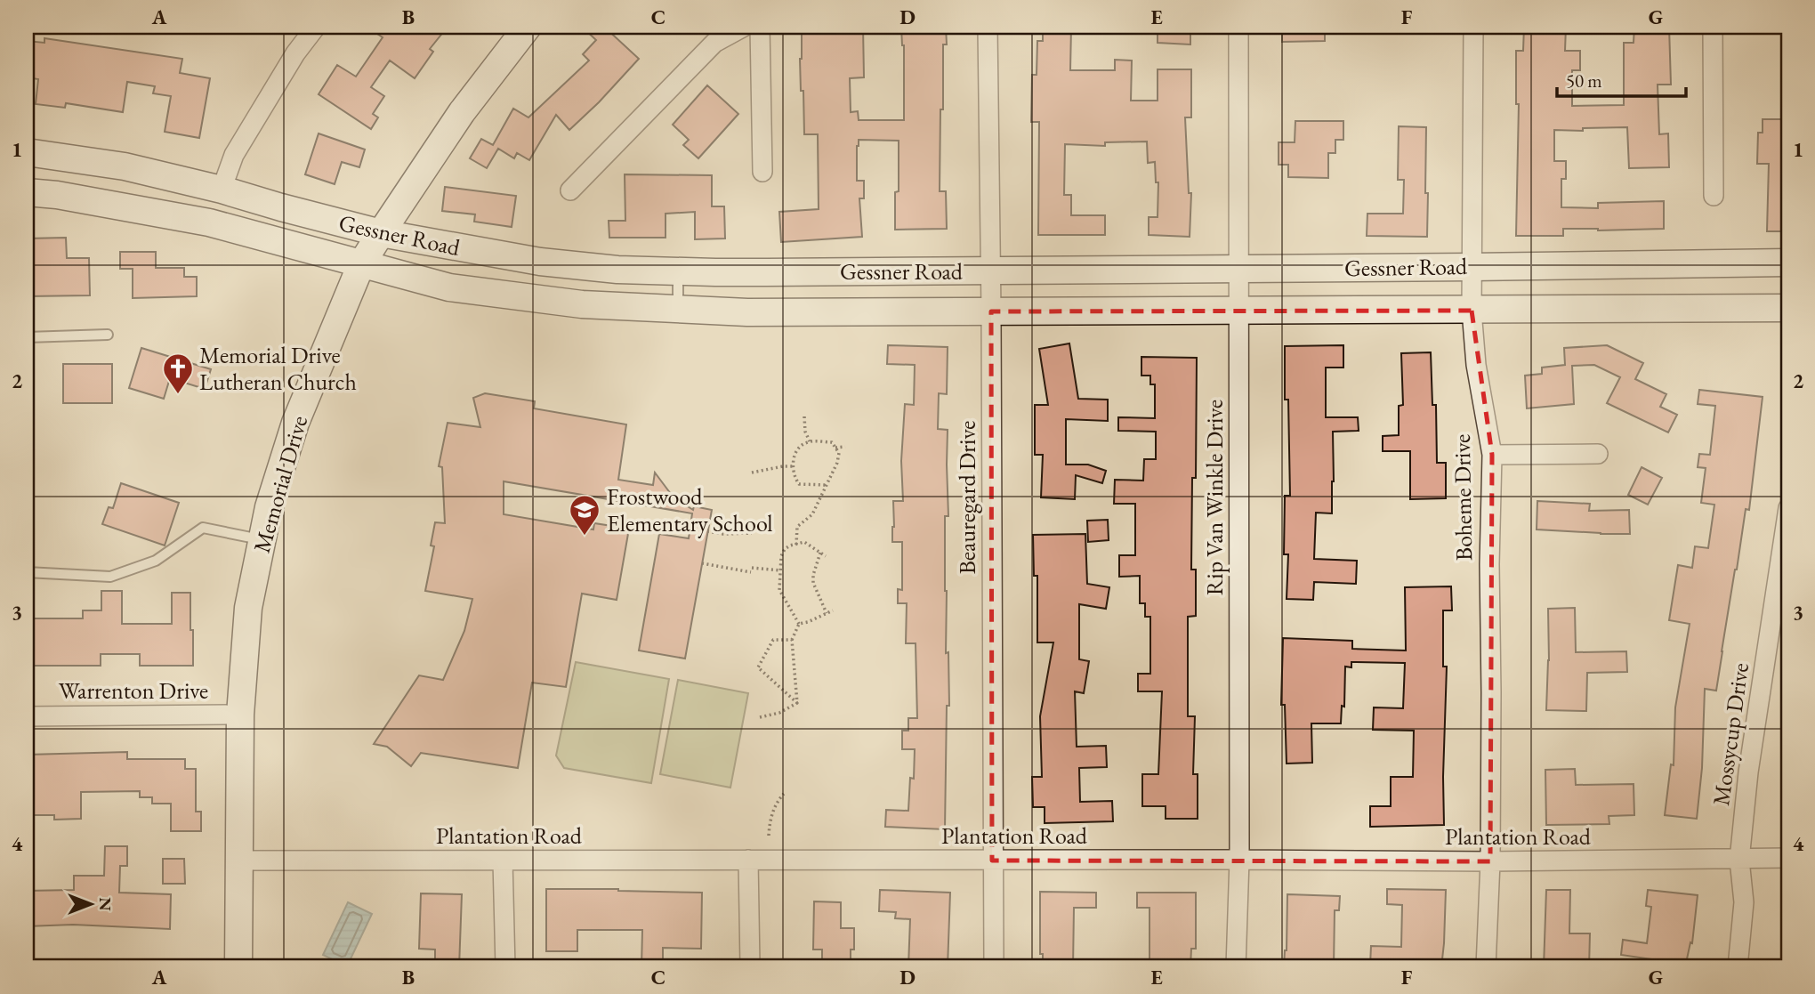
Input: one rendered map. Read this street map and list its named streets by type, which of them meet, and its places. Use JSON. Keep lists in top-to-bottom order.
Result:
{
  "streets": {
    "main road": ["Gessner Road", "Memorial Drive"],
    "street": [
      "Beauregard Drive",
      "Rip Van Winkle Drive",
      "Boheme Drive",
      "Warrenton Drive",
      "Mossycup Drive",
      "Plantation Road"
    ]
  },
  "crossings": [
    ["Gessner Road", "Memorial Drive"],
    ["Gessner Road", "Beauregard Drive"],
    ["Gessner Road", "Rip Van Winkle Drive"],
    ["Gessner Road", "Boheme Drive"],
    ["Memorial Drive", "Warrenton Drive"],
    ["Memorial Drive", "Plantation Road"],
    ["Beauregard Drive", "Plantation Road"],
    ["Rip Van Winkle Drive", "Plantation Road"],
    ["Boheme Drive", "Plantation Road"],
    ["Mossycup Drive", "Plantation Road"]
  ],
  "places": {
    "church": ["Memorial Drive Lutheran Church"],
    "school or university": ["Frostwood Elementary School"]
  },
  "scale_bar": "50 m",
  "north": "right",
  "grid": {
    "columns": [
      "A",
      "B",
      "C",
      "D",
      "E",
      "F",
      "G"
    ],
    "rows": [
      "1",
      "2",
      "3",
      "4"
    ]
  }
}
